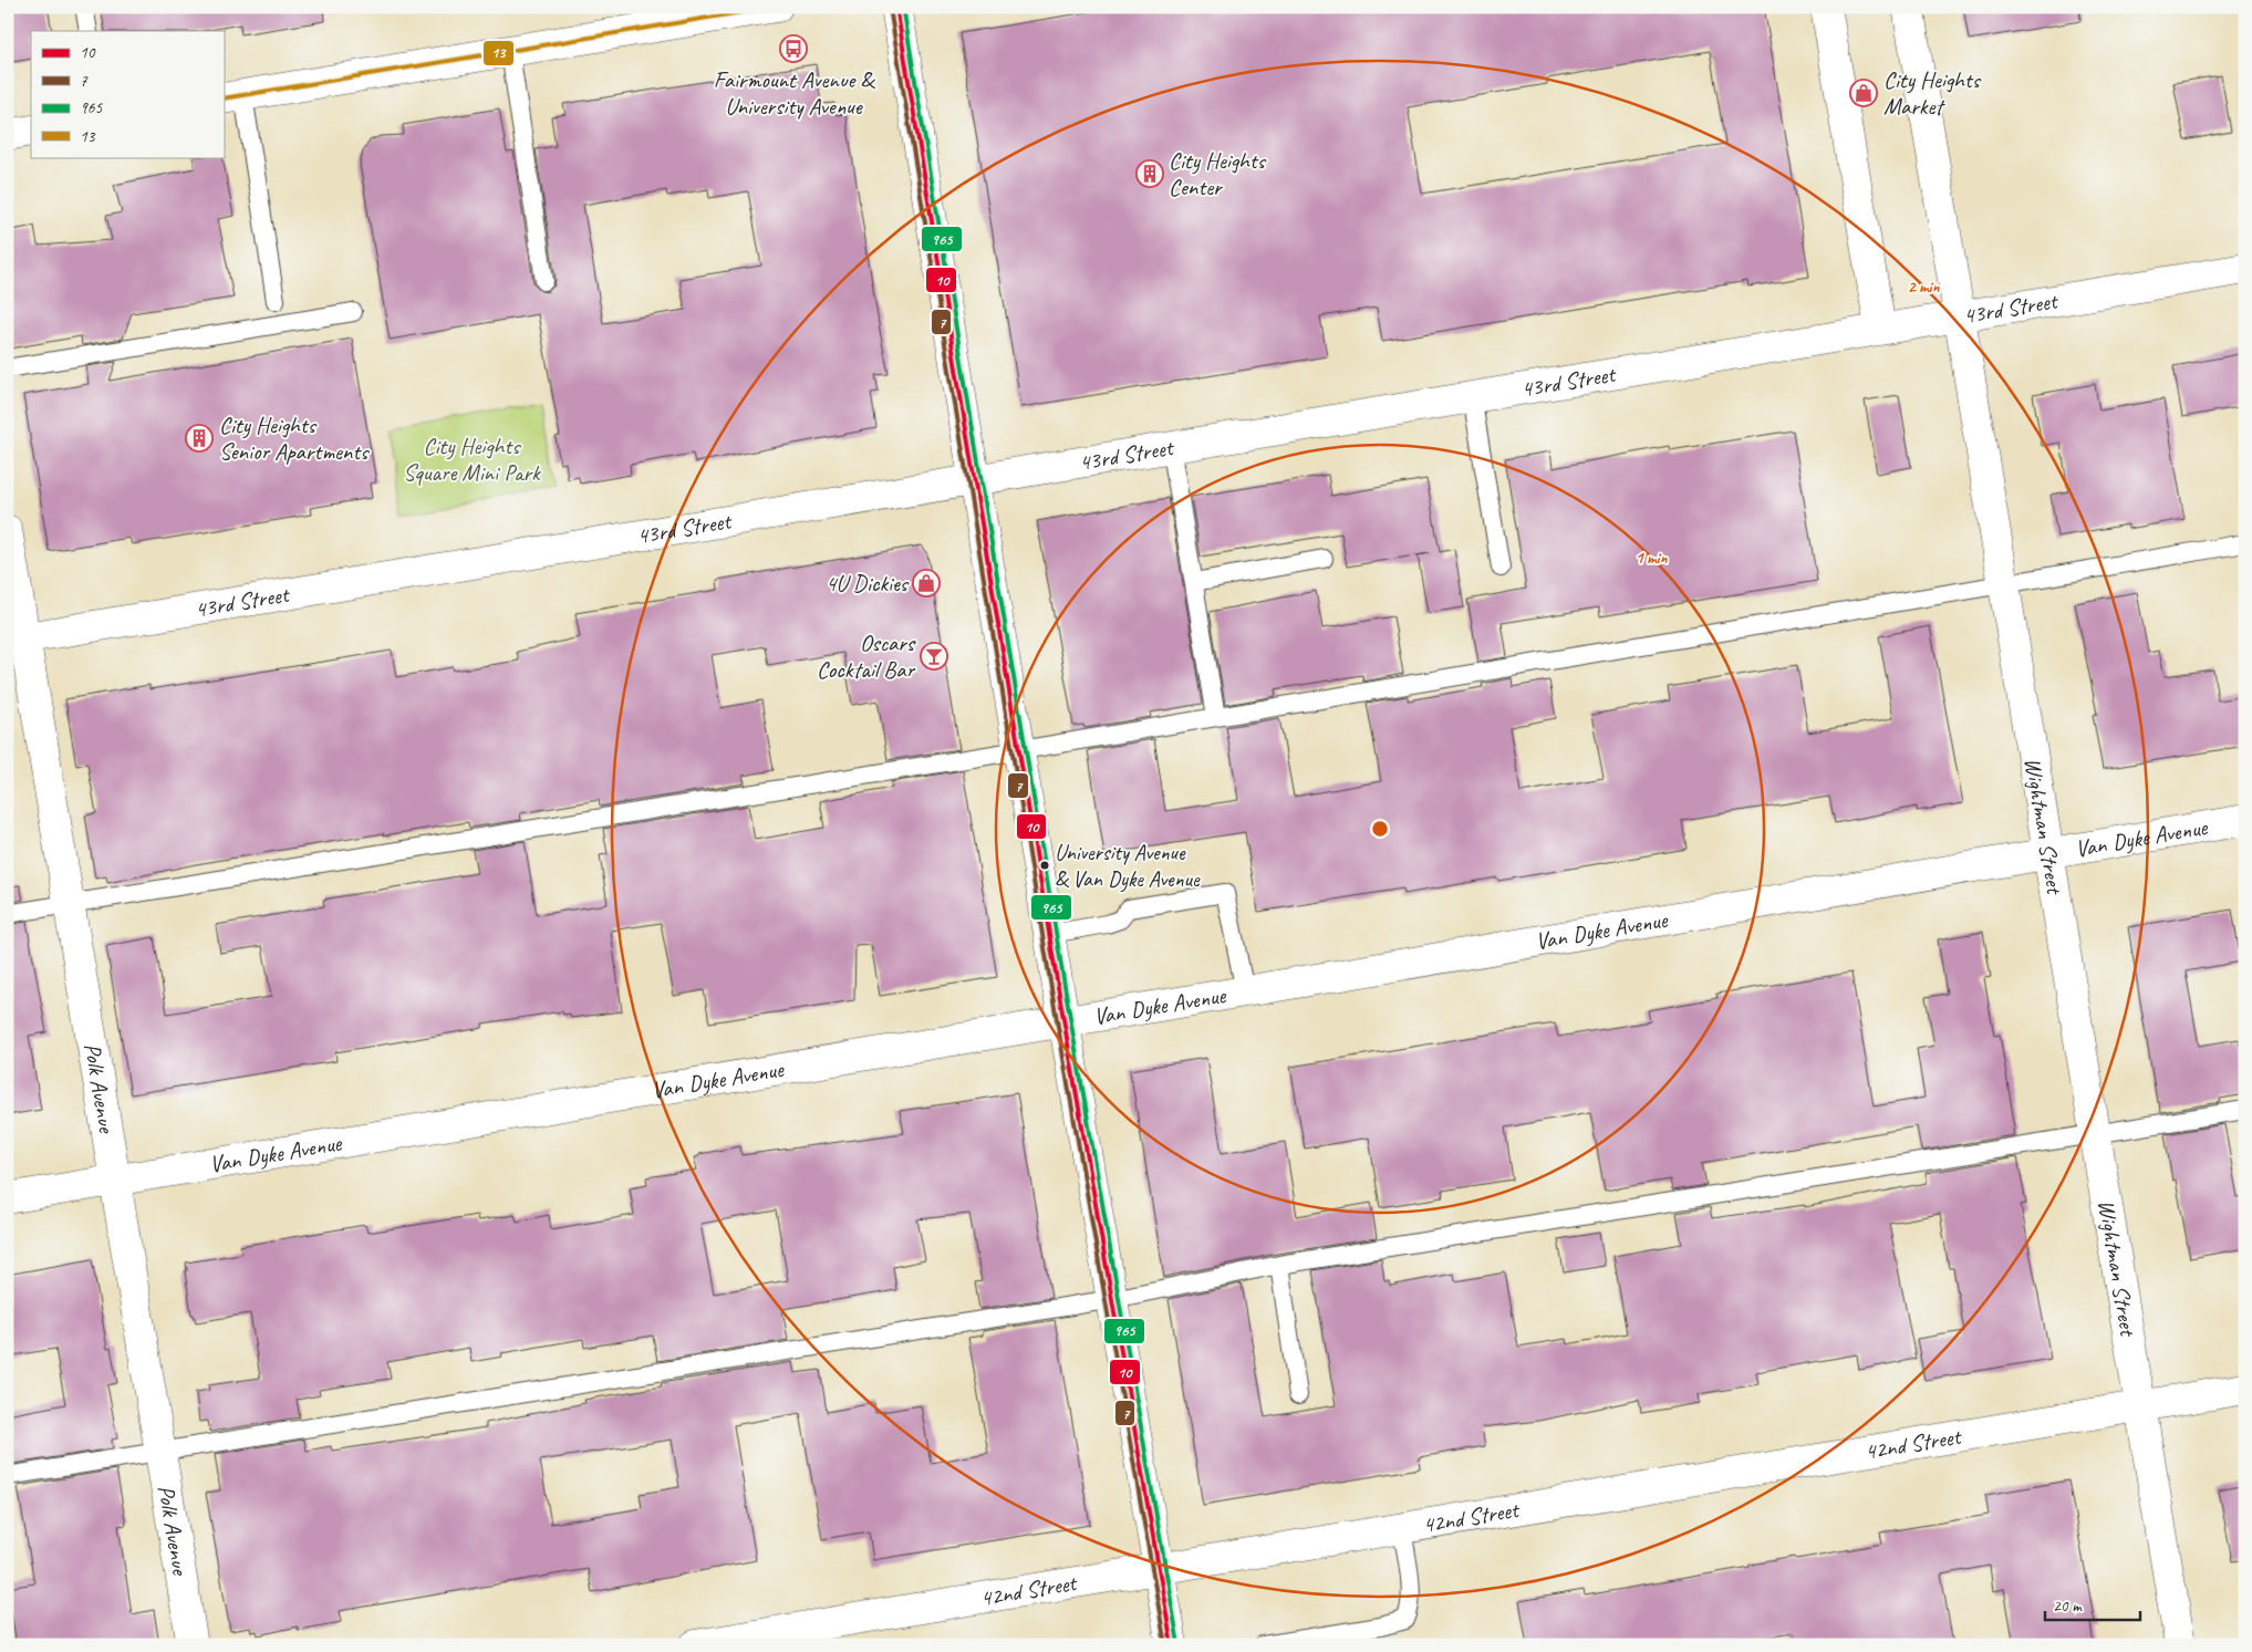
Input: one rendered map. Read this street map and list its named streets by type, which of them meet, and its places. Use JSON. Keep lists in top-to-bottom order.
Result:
{
  "streets": {
    "main road": [
      "43rd Street",
      "Wightman Street",
      "Van Dyke Avenue",
      "Polk Avenue",
      "42nd Street"
    ]
  },
  "crossings": [
    ["43rd Street", "Wightman Street"],
    ["43rd Street", "Polk Avenue"],
    ["Wightman Street", "Van Dyke Avenue"],
    ["Wightman Street", "42nd Street"],
    ["Van Dyke Avenue", "Polk Avenue"]
  ],
  "parks": ["City Heights Square Mini Park"],
  "places": {
    "bus stop": ["Fairmount Avenue & University Avenue"],
    "shop": ["City Heights Market", "4U Dickies"],
    "building": ["City Heights Center", "City Heights Senior Apartments"],
    "bar": ["Oscars Cocktail Bar"],
    "other": ["University Avenue & Van Dyke Avenue"]
  },
  "lines": [
    "transit line 10",
    "transit line 965",
    "transit line 13",
    "transit line 7"
  ],
  "legend": [
    "10",
    "7",
    "965",
    "13"
  ],
  "scale_bar": "20 m",
  "rings": ["2 min", "1 min"]
}
